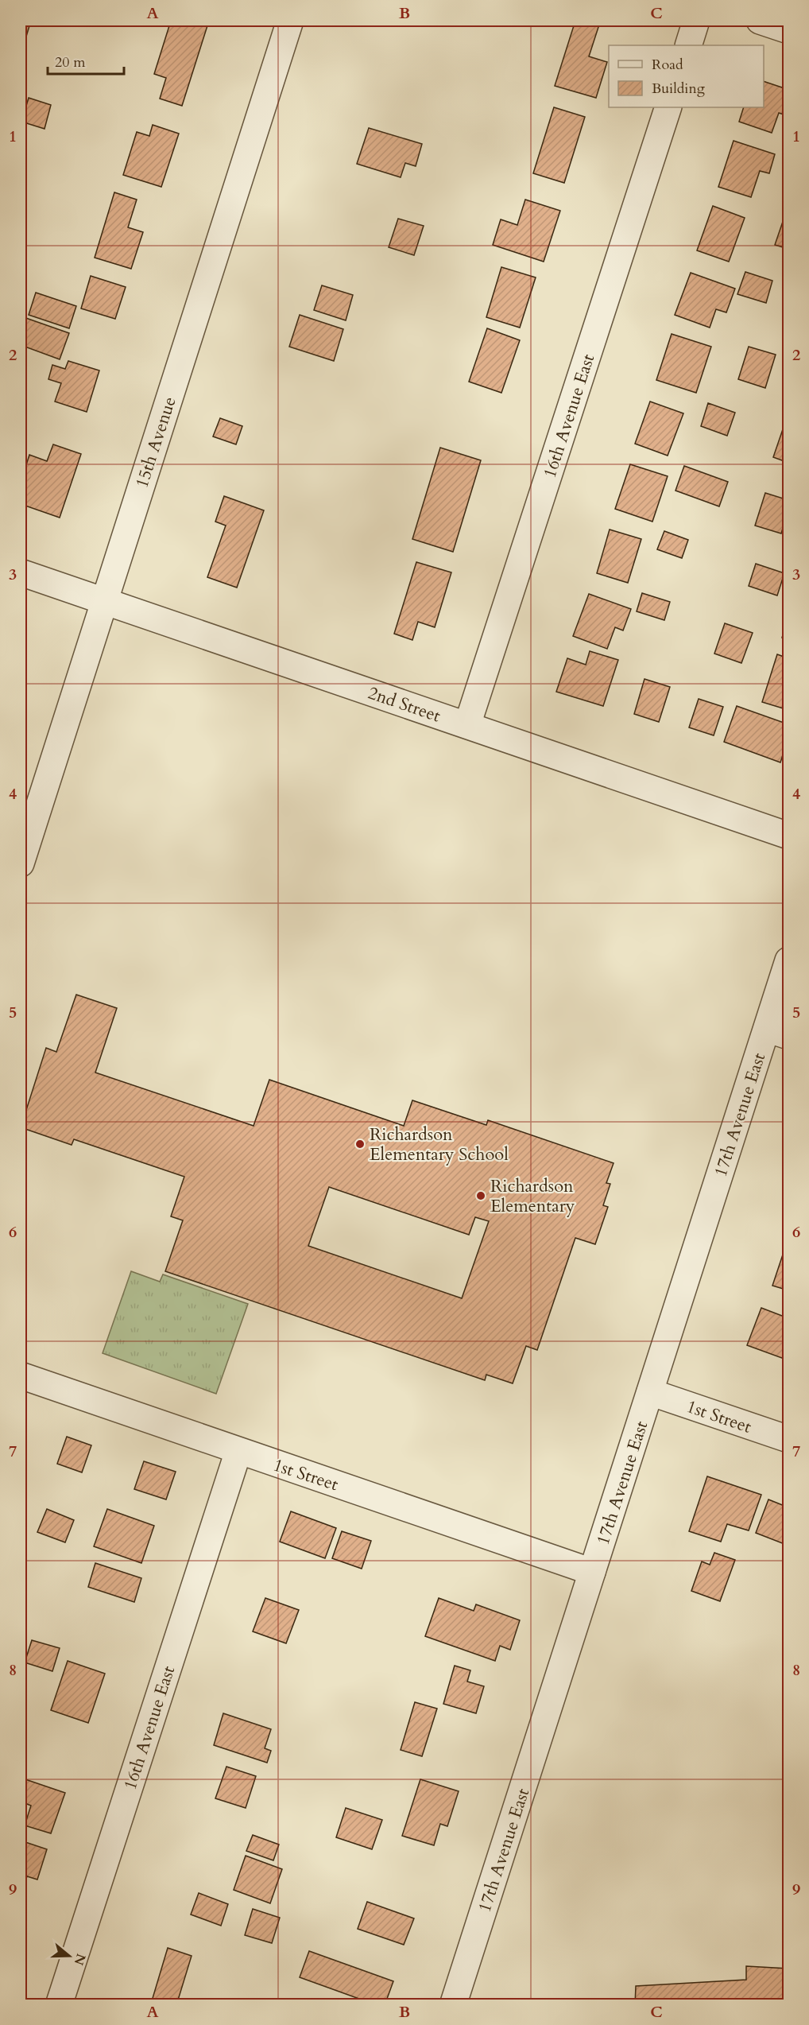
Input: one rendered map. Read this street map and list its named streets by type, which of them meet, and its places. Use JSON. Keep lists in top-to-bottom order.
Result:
{
  "streets": {
    "street": [
      "16th Avenue East",
      "15th Avenue",
      "2nd Street",
      "17th Avenue East",
      "1st Street"
    ]
  },
  "crossings": [
    ["16th Avenue East", "2nd Street"],
    ["16th Avenue East", "1st Street"],
    ["15th Avenue", "2nd Street"],
    ["17th Avenue East", "1st Street"]
  ],
  "places": ["Richardson Elementary School", "Richardson Elementary"],
  "legend": ["Road", "Building"],
  "scale_bar": "20 m",
  "north": "right",
  "grid": {
    "columns": ["A", "B", "C"],
    "rows": [
      "1",
      "2",
      "3",
      "4",
      "5",
      "6",
      "7",
      "8",
      "9"
    ]
  }
}
